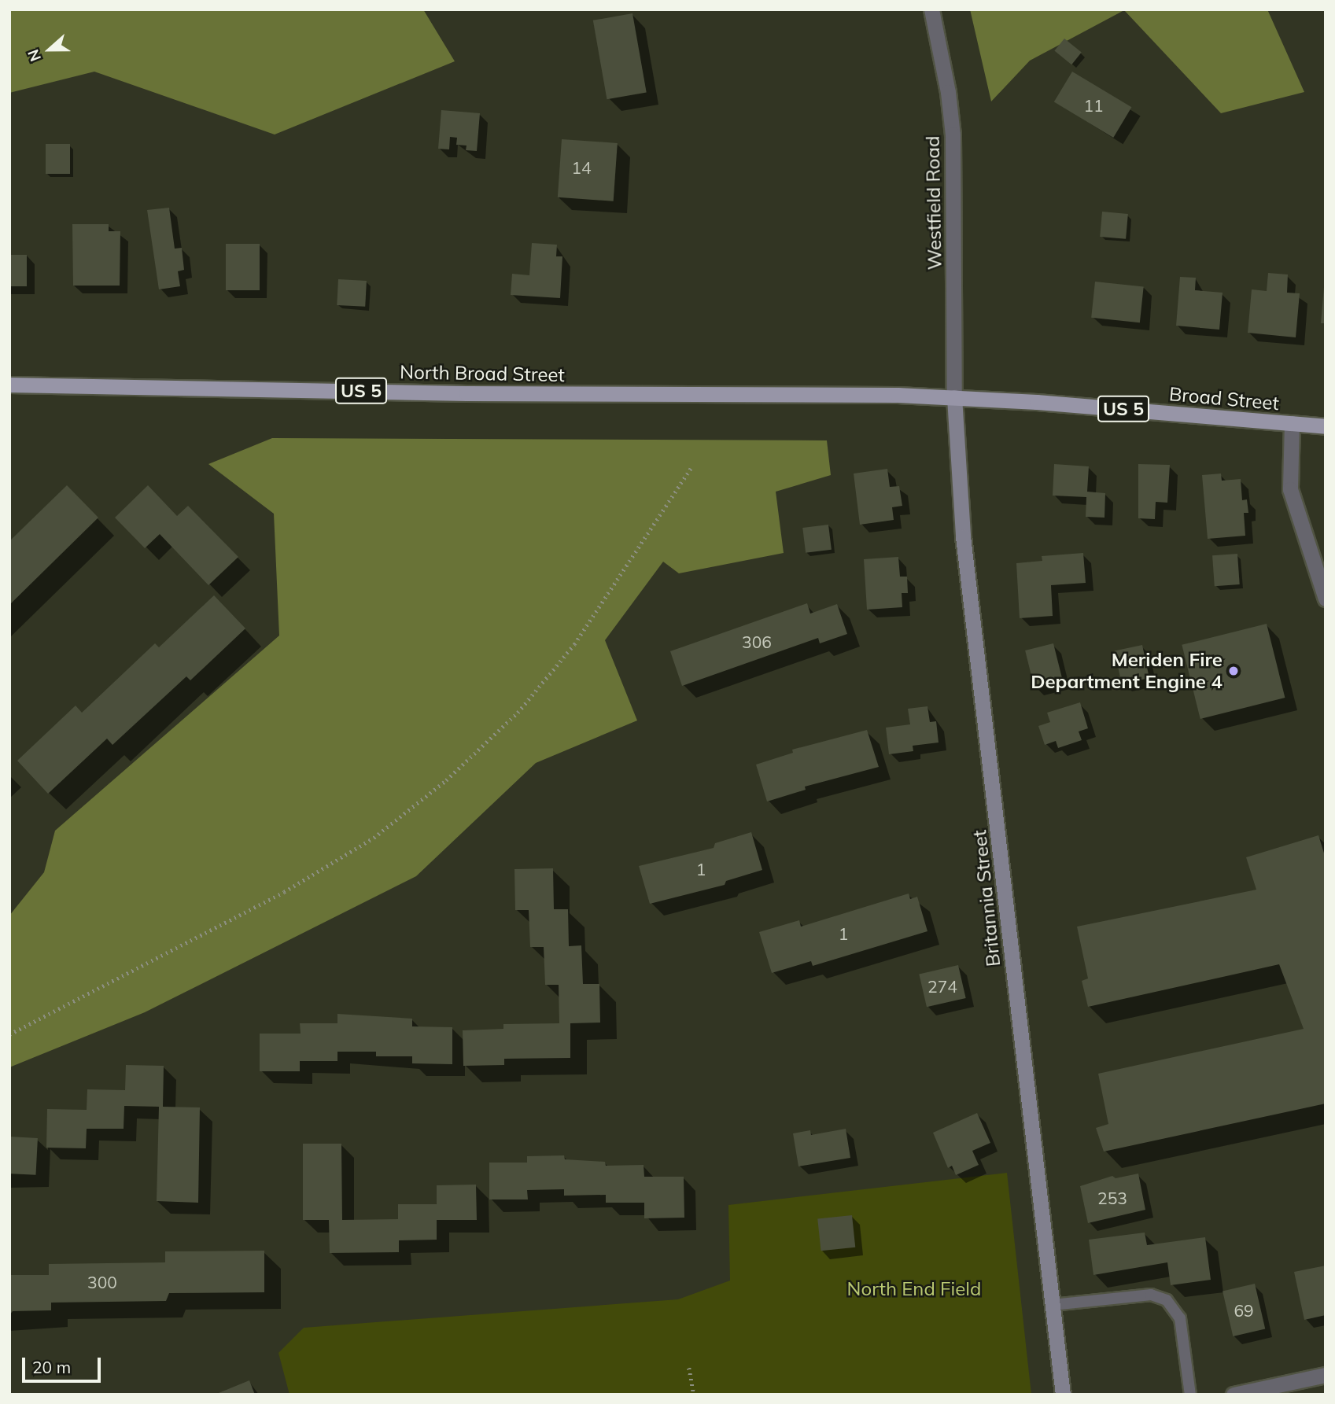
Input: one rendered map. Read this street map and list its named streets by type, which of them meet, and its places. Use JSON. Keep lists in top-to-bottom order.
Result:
{
  "streets": {
    "main road": [
      "North Broad Street",
      "US 5",
      "Broad Street",
      "Britannia Street"
    ],
    "street": ["Westfield Road"]
  },
  "crossings": [
    ["Westfield Road", "North Broad Street"],
    ["Westfield Road", "Broad Street"],
    ["Westfield Road", "Britannia Street"],
    ["North Broad Street", "Broad Street"],
    ["North Broad Street", "Britannia Street"],
    ["Broad Street", "Britannia Street"]
  ],
  "parks": ["North End Field"],
  "places": ["Meriden Fire Department Engine 4"],
  "house_numbers": [
    "11",
    "14",
    "306",
    "1",
    "1",
    "274",
    "253",
    "300",
    "69"
  ],
  "scale_bar": "20 m",
  "north": "left"
}
